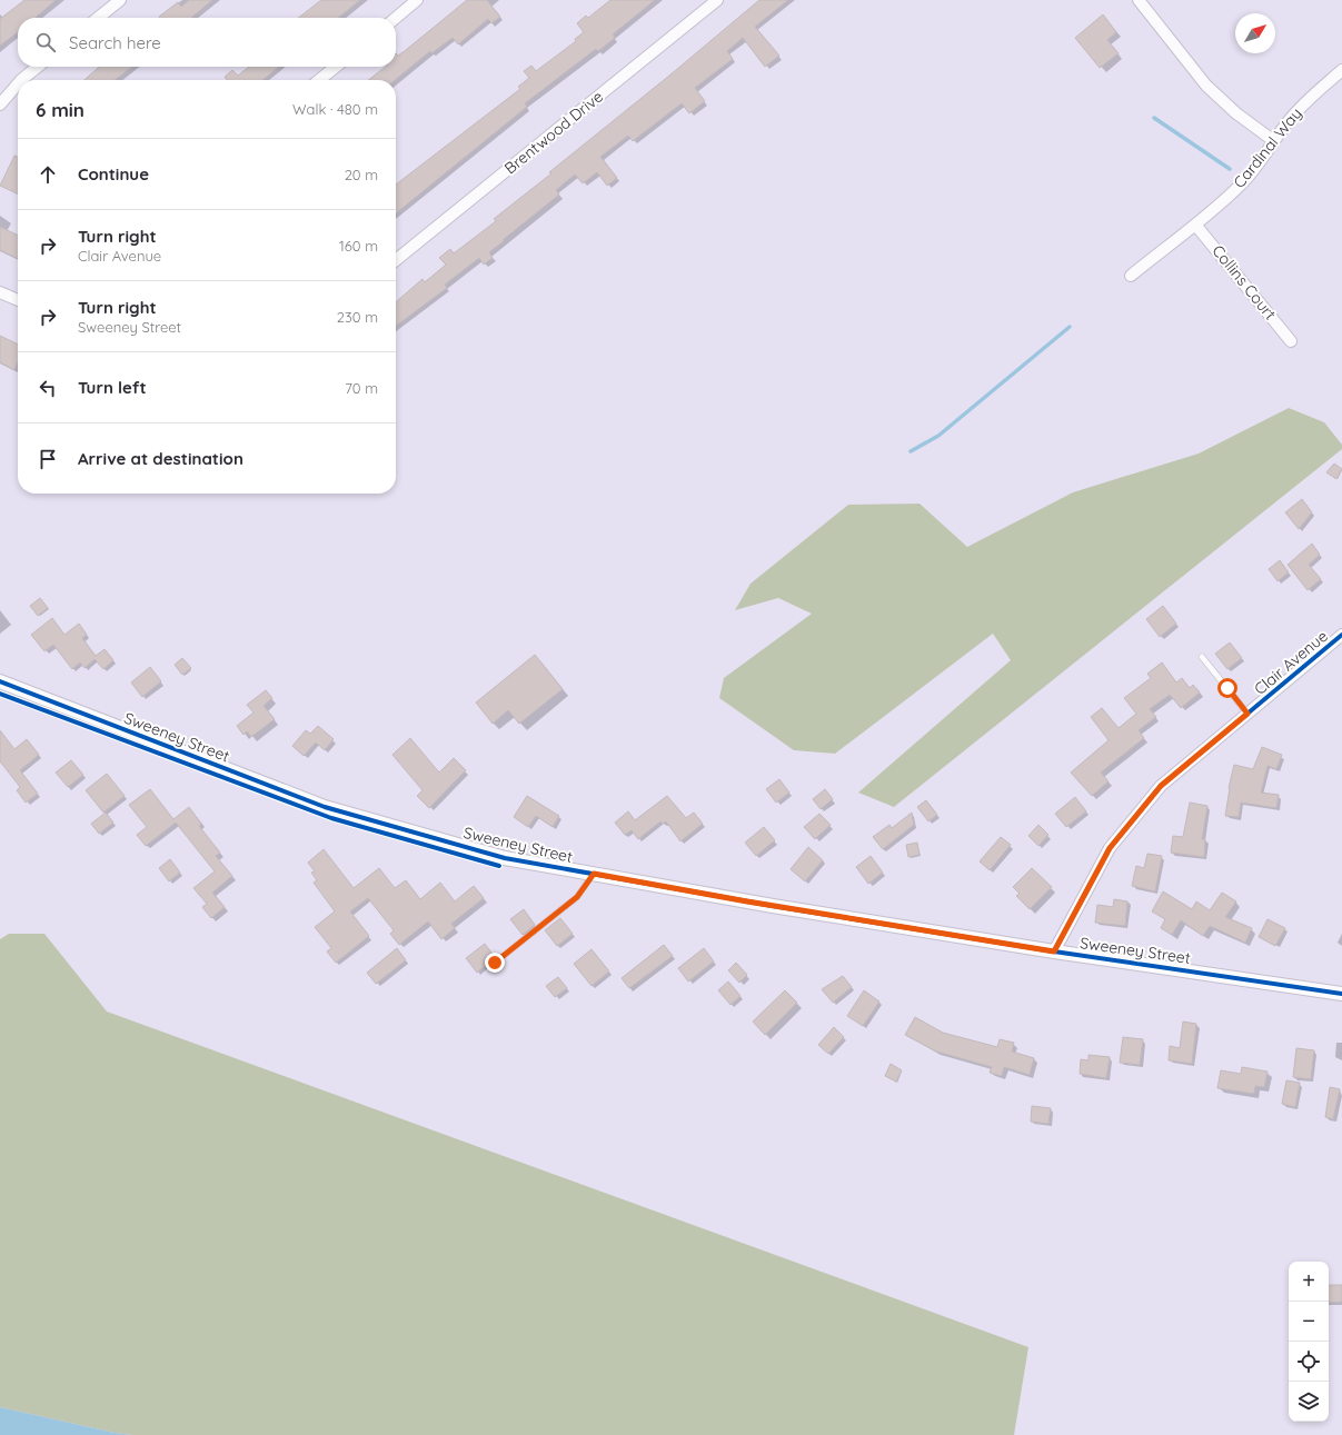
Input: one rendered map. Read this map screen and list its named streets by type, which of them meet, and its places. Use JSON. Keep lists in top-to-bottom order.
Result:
{
  "streets": {
    "street": [
      "Brentwood Drive",
      "Cardinal Way",
      "Collins Court",
      "Clair Avenue",
      "Sweeney Street"
    ]
  },
  "crossings": [
    ["Cardinal Way", "Collins Court"],
    ["Clair Avenue", "Sweeney Street"]
  ],
  "north": "top right",
  "page": {
    "search": "Search here",
    "heading": ["6 min", "Walk · 480 m"],
    "list": [
      ["Continue", "20 m"],
      ["Turn right", "Clair Avenue", "160 m"],
      ["Turn right", "Sweeney Street", "230 m"],
      ["Turn left", "70 m"],
      "Arrive at destination"
    ],
    "map_buttons": ["+", "−"]
  }
}
